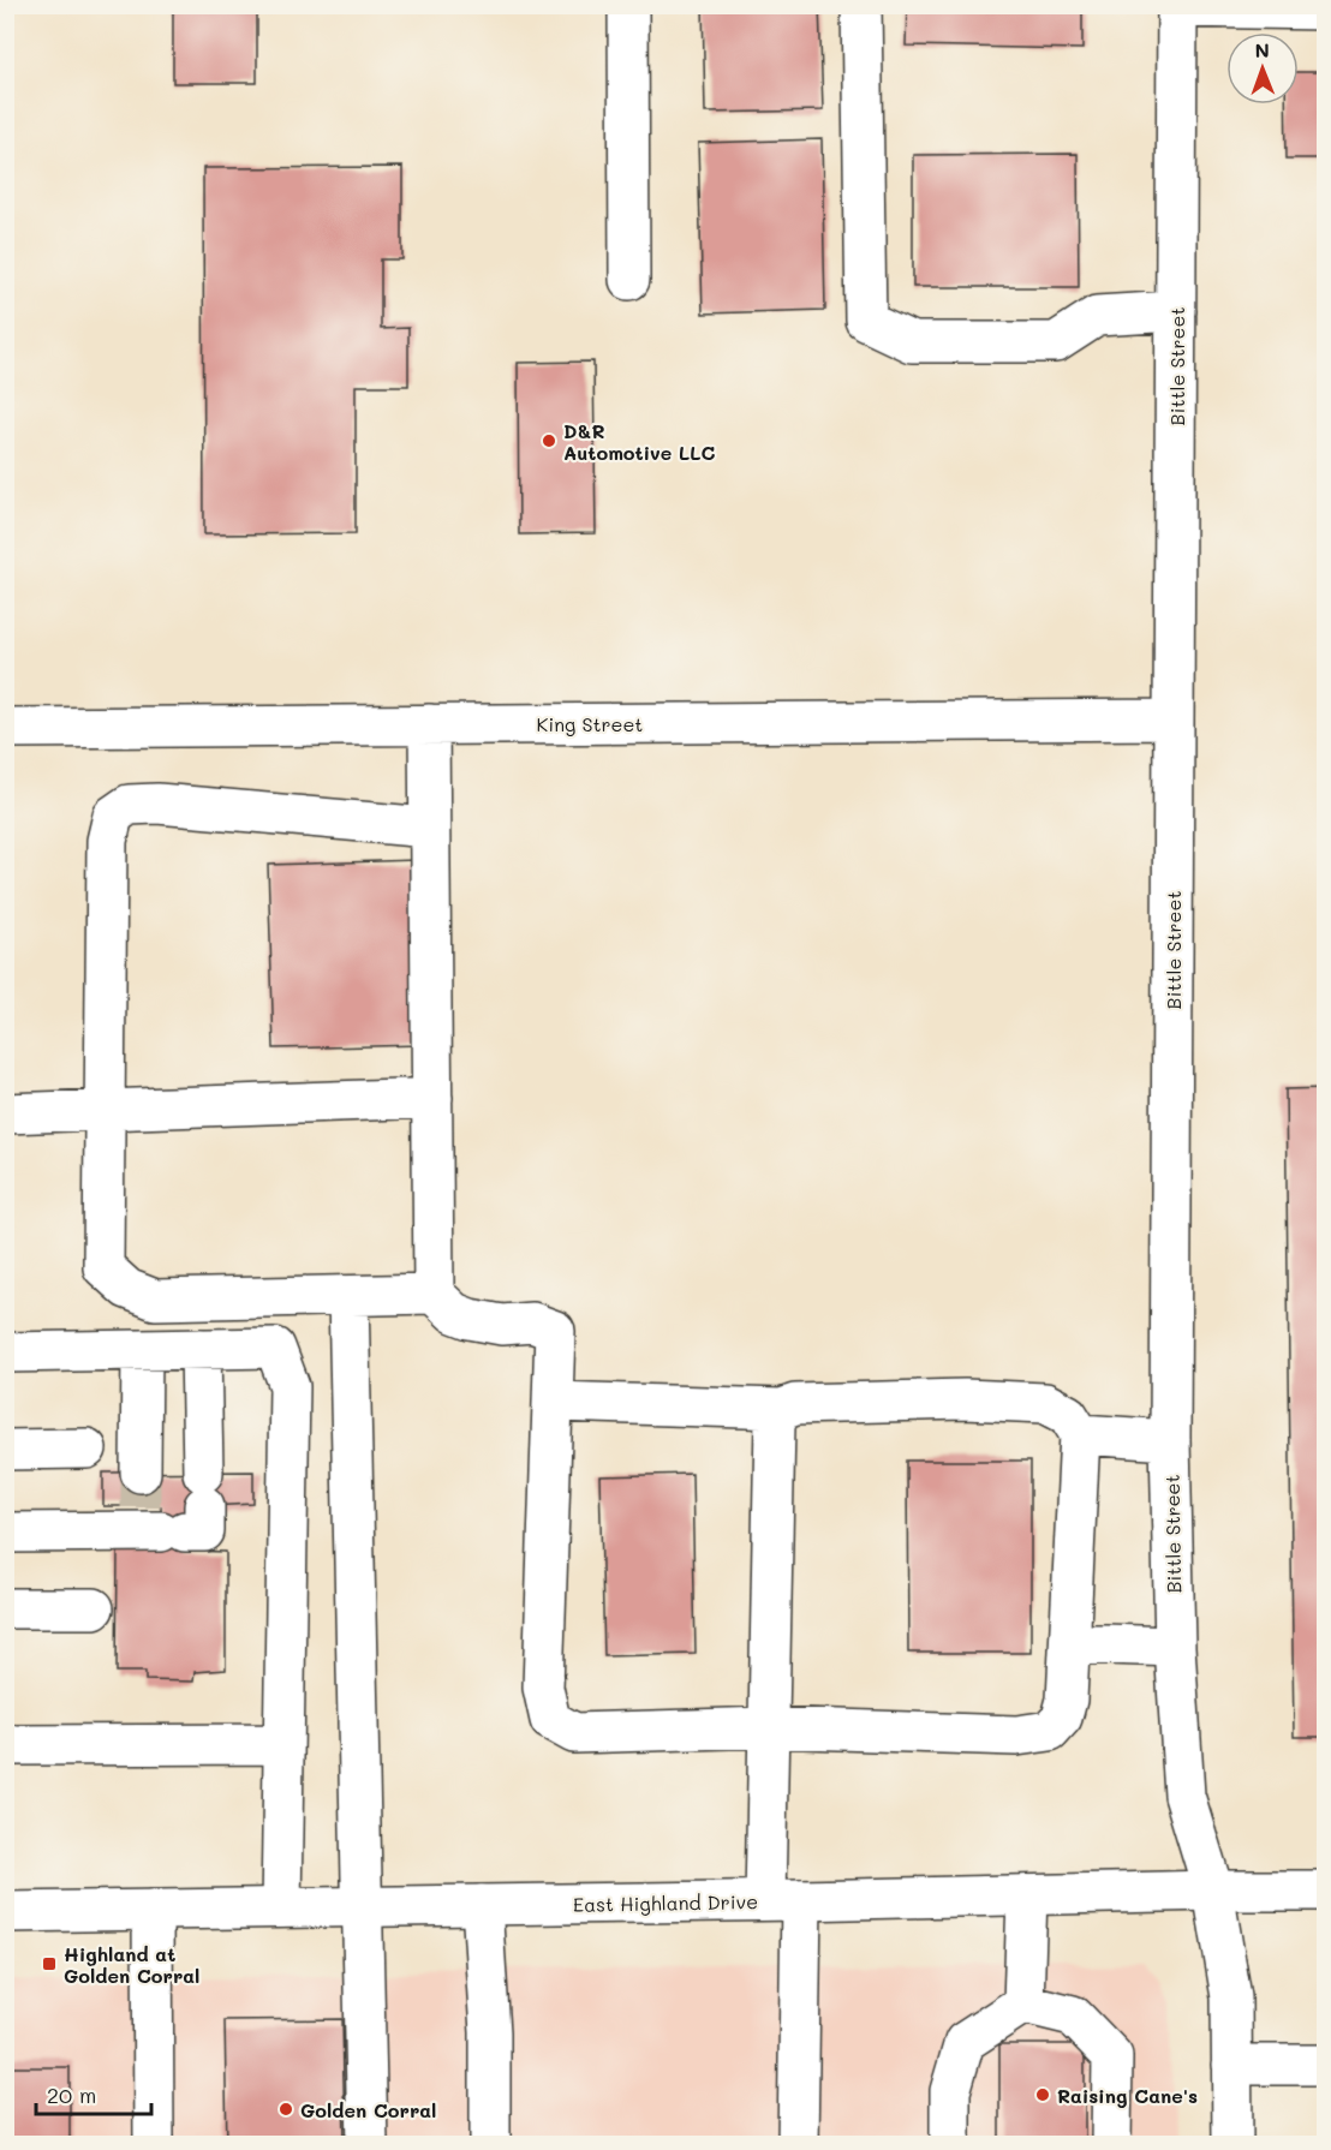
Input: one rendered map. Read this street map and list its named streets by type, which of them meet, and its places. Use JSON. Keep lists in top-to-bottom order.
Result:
{
  "streets": {
    "street": ["Bittle Street", "King Street", "East Highland Drive"]
  },
  "crossings": [
    ["Bittle Street", "King Street"],
    ["Bittle Street", "East Highland Drive"]
  ],
  "places": {
    "other": ["D&R Automotive LLC", "Raising Cane's", "Golden Corral"],
    "transit": ["Highland at Golden Corral"]
  },
  "scale_bar": "20 m",
  "north": "top"
}
